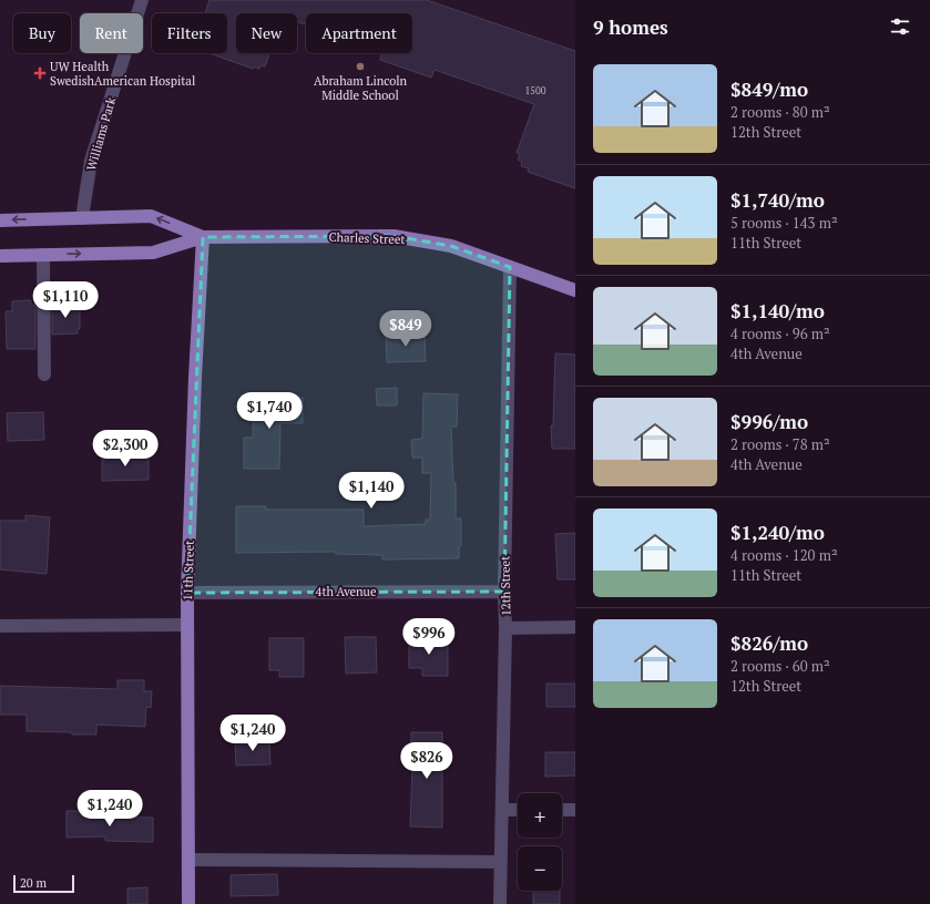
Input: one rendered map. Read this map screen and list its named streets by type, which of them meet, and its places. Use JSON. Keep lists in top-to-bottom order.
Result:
{
  "streets": {
    "main road": ["Charles Street", "11th Street"],
    "street": ["Williams Park", "12th Street", "4th Avenue"]
  },
  "crossings": [
    ["Williams Park", "Charles Street"],
    ["Charles Street", "11th Street"],
    ["Charles Street", "12th Street"],
    ["11th Street", "4th Avenue"],
    ["12th Street", "4th Avenue"]
  ],
  "places": {
    "other": ["Abraham Lincoln Middle School"],
    "health": ["UW Health SwedishAmerican Hospital"]
  },
  "house_numbers": ["1500"],
  "scale_bar": "20 m",
  "page": {
    "heading": "9 homes",
    "chip": [
      "Buy",
      "Rent",
      "Filters",
      "New",
      "Apartment"
    ],
    "list": [
      {
        "name": "$849/mo",
        "note": "2 rooms · 80 m² · 12th Street"
      },
      {
        "name": "$1,740/mo",
        "note": "5 rooms · 143 m² · 11th Street"
      },
      {
        "name": "$1,140/mo",
        "note": "4 rooms · 96 m² · 4th Avenue"
      },
      {
        "name": "$996/mo",
        "note": "2 rooms · 78 m² · 4th Avenue"
      },
      {
        "name": "$1,240/mo",
        "note": "4 rooms · 120 m² · 11th Street"
      },
      {
        "name": "$826/mo",
        "note": "2 rooms · 60 m² · 12th Street"
      }
    ],
    "price": [
      "$1,110",
      "$849",
      "$1,740",
      "$2,300",
      "$1,140",
      "$996",
      "$1,240",
      "$826",
      "$1,240"
    ],
    "map_buttons": ["+", "−"],
    "scale": "20 m"
  }
}
